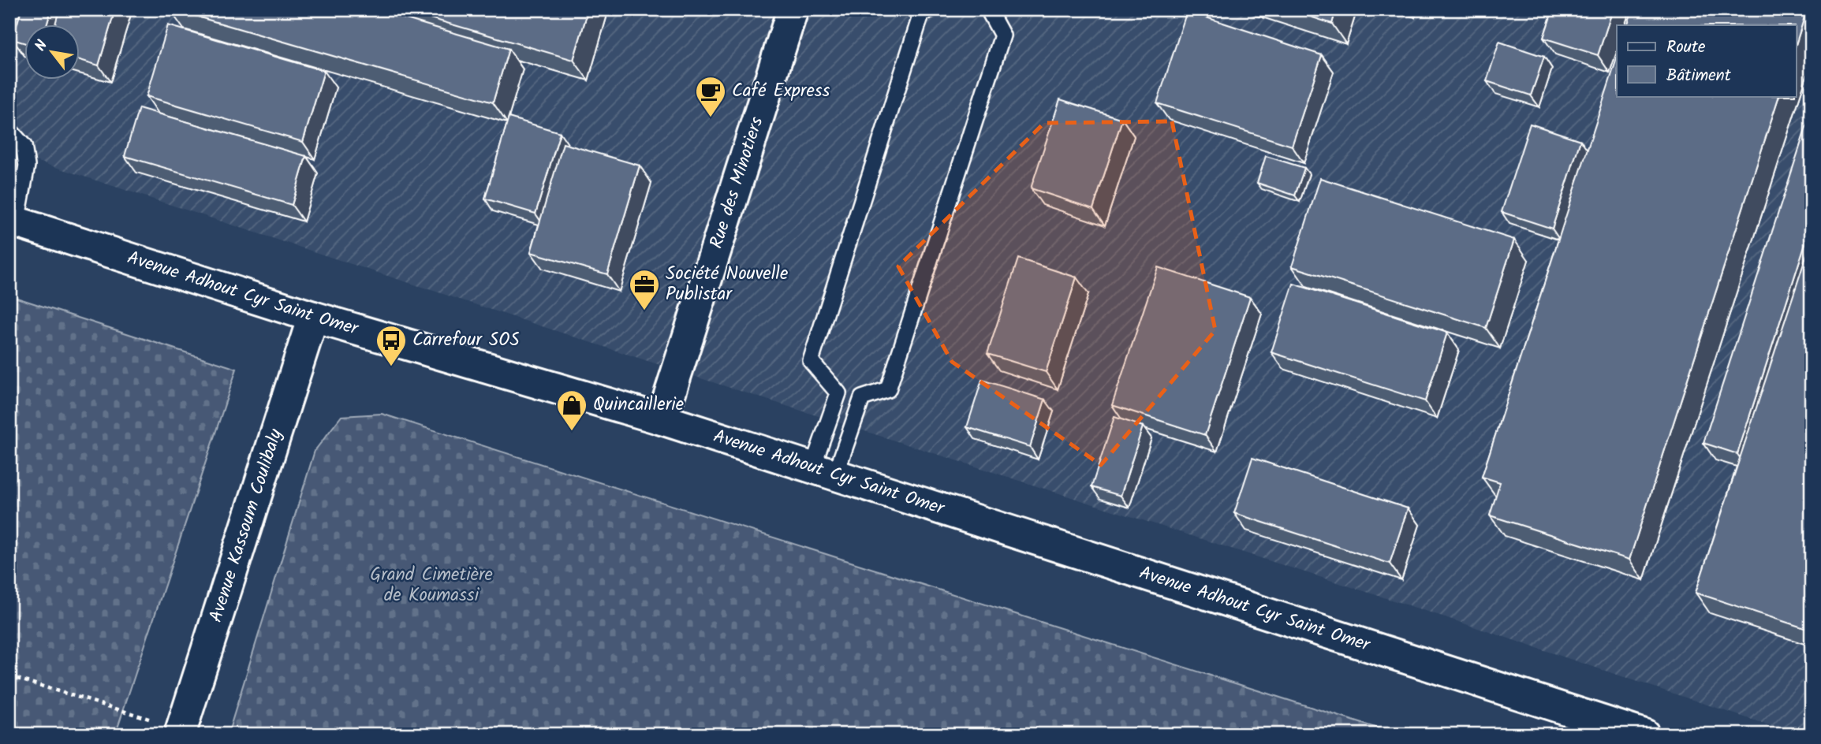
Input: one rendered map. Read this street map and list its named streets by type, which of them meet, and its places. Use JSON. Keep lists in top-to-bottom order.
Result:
{
  "streets": {
    "street": ["Rue des Minotiers", "Avenue Adhout Cyr Saint Omer", "Avenue Kassoum Coulibaly"]
  },
  "crossings": [
    ["Rue des Minotiers", "Avenue Adhout Cyr Saint Omer"],
    ["Avenue Adhout Cyr Saint Omer", "Avenue Kassoum Coulibaly"]
  ],
  "parks": ["Grand Cimetière de Koumassi"],
  "places": {
    "cafe": ["Café Express"],
    "office": ["Société Nouvelle Publistar"],
    "bus stop": ["Carrefour SOS"],
    "shop": ["Quincaillerie"]
  },
  "legend": ["Route", "Bâtiment"],
  "north": "top left"
}
